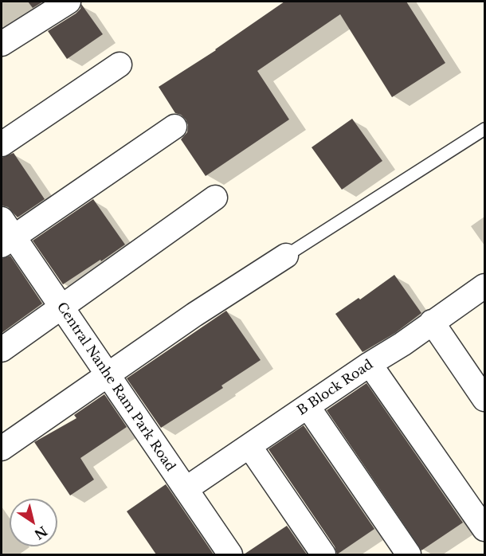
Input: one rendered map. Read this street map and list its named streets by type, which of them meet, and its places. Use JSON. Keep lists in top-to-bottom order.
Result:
{
  "streets": {
    "street": ["Central Nanhe Ram Park Road", "B Block Road"]
  },
  "crossings": [
    ["Central Nanhe Ram Park Road", "B Block Road"]
  ],
  "north": "bottom right"
}
